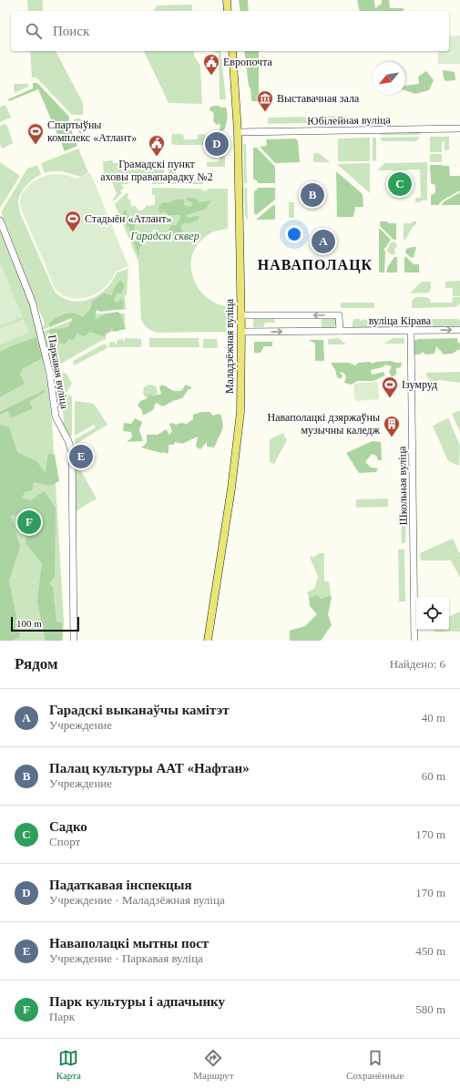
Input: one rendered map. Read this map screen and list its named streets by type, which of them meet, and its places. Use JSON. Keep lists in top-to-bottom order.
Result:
{
  "streets": {
    "main road": ["Маладзёжная вуліца"],
    "street": [
      "Юбілейная вуліца",
      "вуліца Кірава",
      "Паркавая вуліца",
      "Школьная вуліца"
    ]
  },
  "crossings": [
    ["Юбілейная вуліца", "Маладзёжная вуліца"],
    ["вуліца Кірава", "Маладзёжная вуліца"],
    ["вуліца Кірава", "Школьная вуліца"]
  ],
  "one_way": ["вуліца Кірава"],
  "districts": ["НАВАПОЛАЦК"],
  "parks": ["Гарадскі сквер"],
  "places": {
    "public building": ["Европочта", "Грамадскі пункт аховы правапарадку №2"],
    "museum": ["Выставачная зала"],
    "sports": ["Спартыўны комплекс «Атлант»", "Стадыён «Атлант»", "Ізумруд"],
    "building": ["Наваполацкі дзяржаўны музычны каледж"]
  },
  "scale_bar": "100 m",
  "north": "bottom left",
  "page": {
    "search": "Поиск",
    "pins": [
      "D",
      "C",
      "B",
      "A",
      "E",
      "F"
    ],
    "scale": "100 m",
    "heading": ["Рядом", "Найдено: 6"],
    "list": [
      {
        "mark": "A",
        "name": "Гарадскі выканаўчы камітэт",
        "note": "Учреждение",
        "value": "40 m"
      },
      {
        "mark": "B",
        "name": "Палац культуры ААТ «Нафтан»",
        "note": "Учреждение",
        "value": "60 m"
      },
      {
        "mark": "C",
        "name": "Садко",
        "note": "Спорт",
        "value": "170 m"
      },
      {
        "mark": "D",
        "name": "Падаткавая інспекцыя",
        "note": "Учреждение · Маладзёжная вуліца",
        "value": "170 m"
      },
      {
        "mark": "E",
        "name": "Наваполацкі мытны пост",
        "note": "Учреждение · Паркавая вуліца",
        "value": "450 m"
      },
      {
        "mark": "F",
        "name": "Парк культуры і адпачынку",
        "note": "Парк",
        "value": "580 m"
      }
    ],
    "nav": ["Карта", "Маршрут", "Сохранённые"]
  }
}
